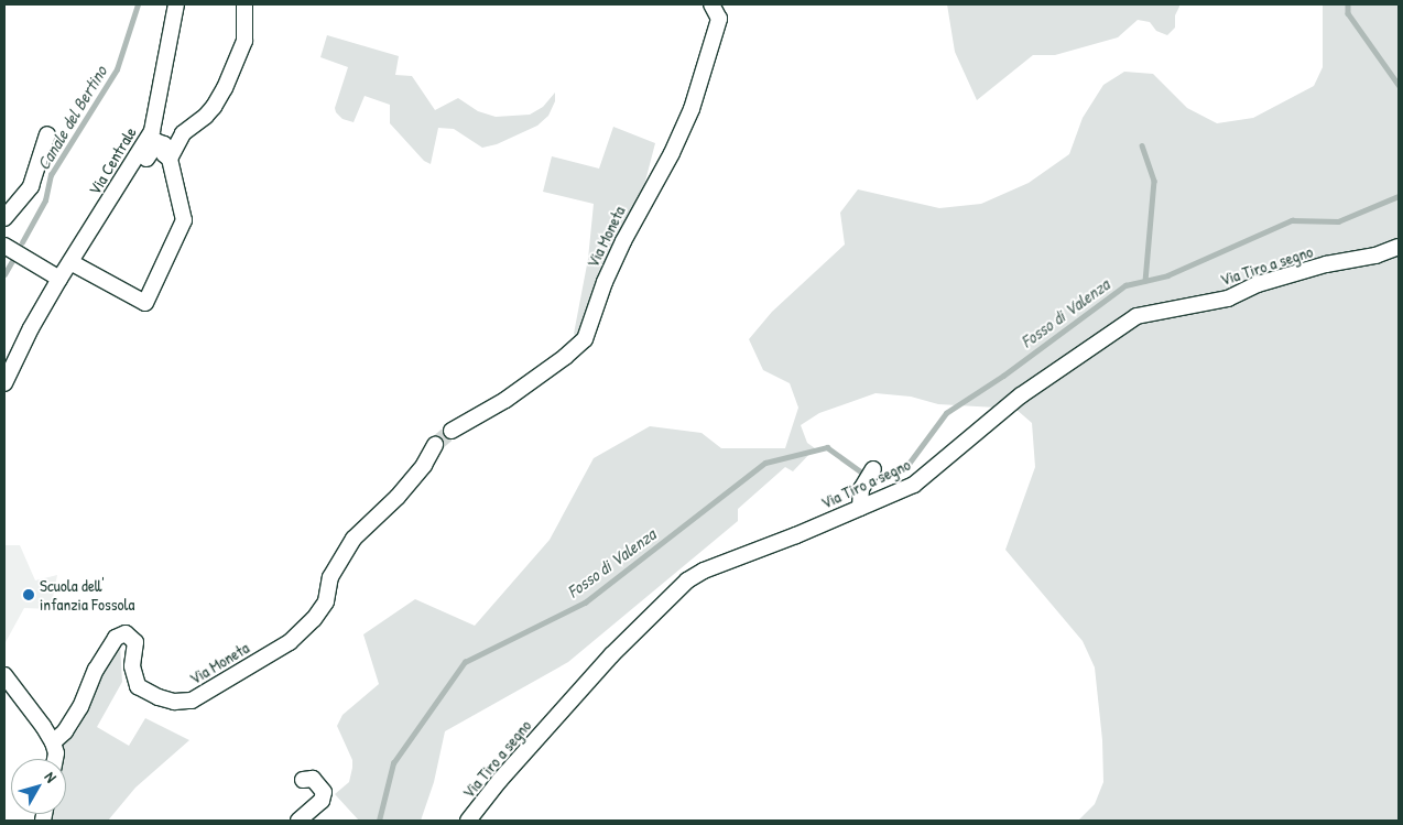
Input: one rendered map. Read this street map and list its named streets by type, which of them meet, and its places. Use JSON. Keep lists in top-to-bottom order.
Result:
{
  "streets": {
    "street": ["Via Centrale", "Via Moneta", "Via Tiro a segno"]
  },
  "water": ["Canale del Bertino", "Fosso di Valenza"],
  "places": ["Scuola dell' infanzia Fossola"],
  "north": "top right"
}
